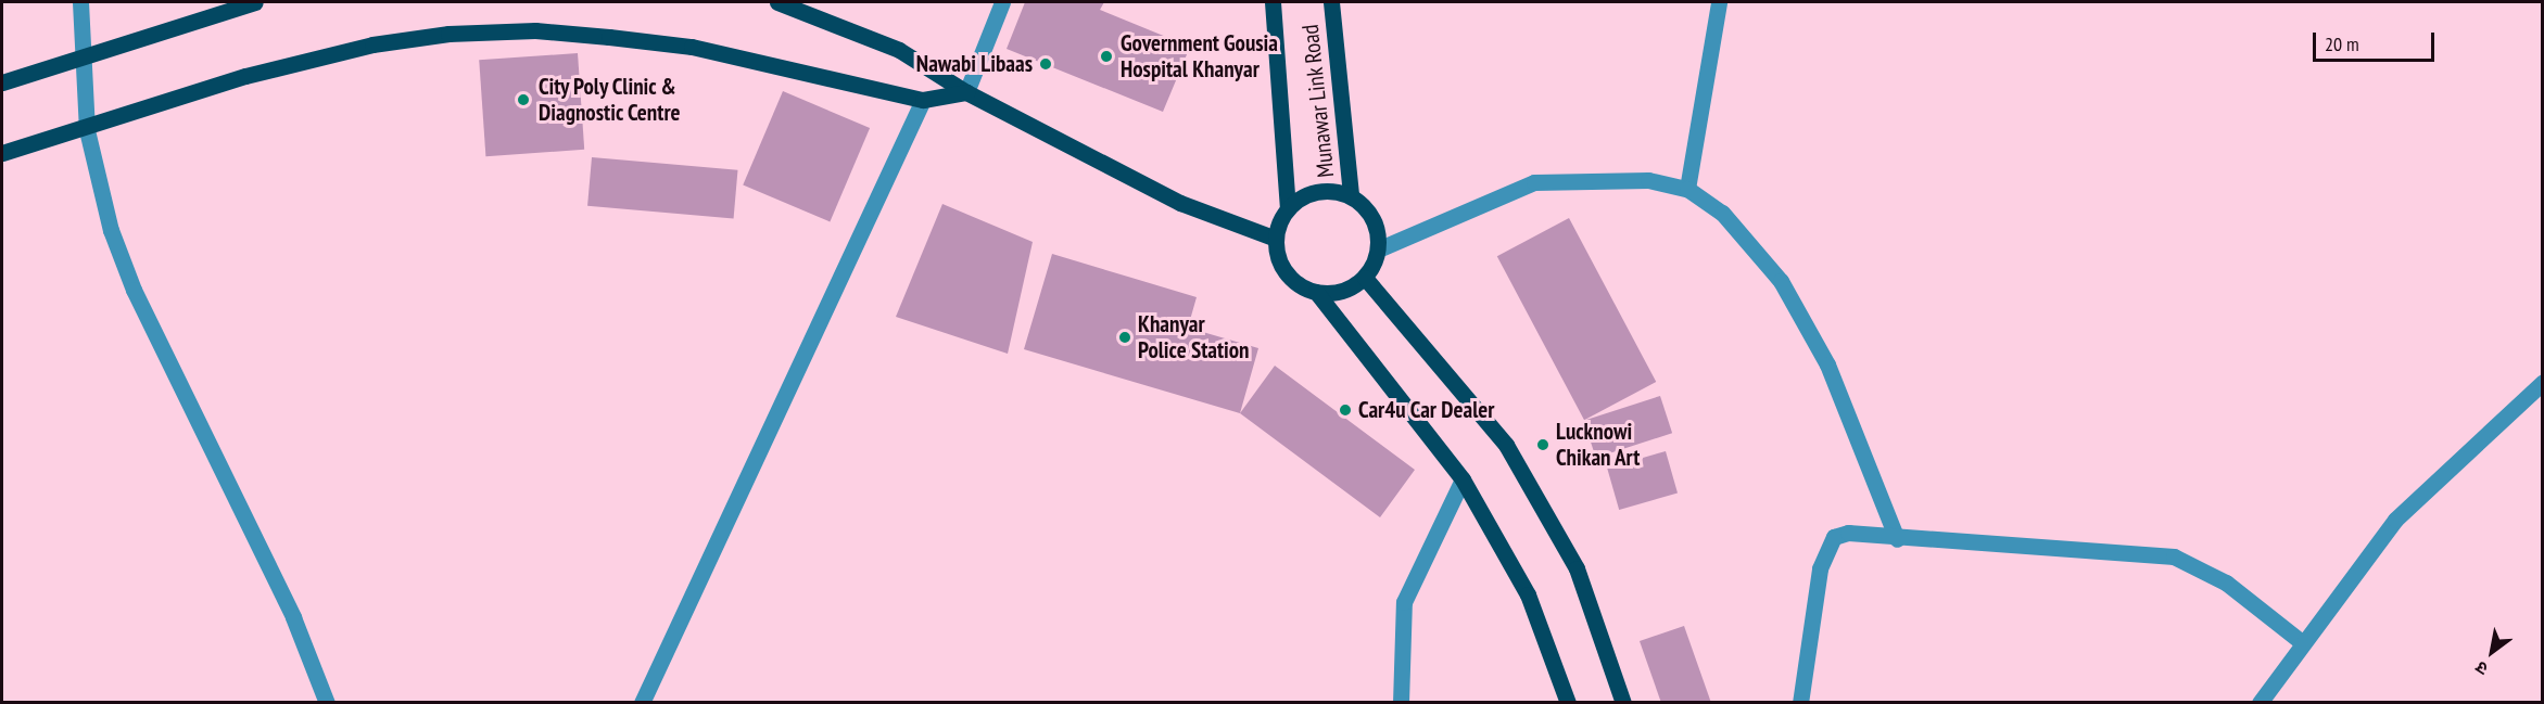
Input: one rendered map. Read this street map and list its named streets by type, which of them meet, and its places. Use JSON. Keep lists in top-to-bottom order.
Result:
{
  "streets": {
    "main road": ["Munawar Link Road"]
  },
  "places": [
    "Government Gousia Hospital Khanyar",
    "Nawabi Libaas",
    "City Poly Clinic & Diagnostic Centre",
    "Khanyar Police Station",
    "Car4u Car Dealer",
    "Lucknowi Chikan Art"
  ],
  "scale_bar": "20 m",
  "north": "bottom left"
}
